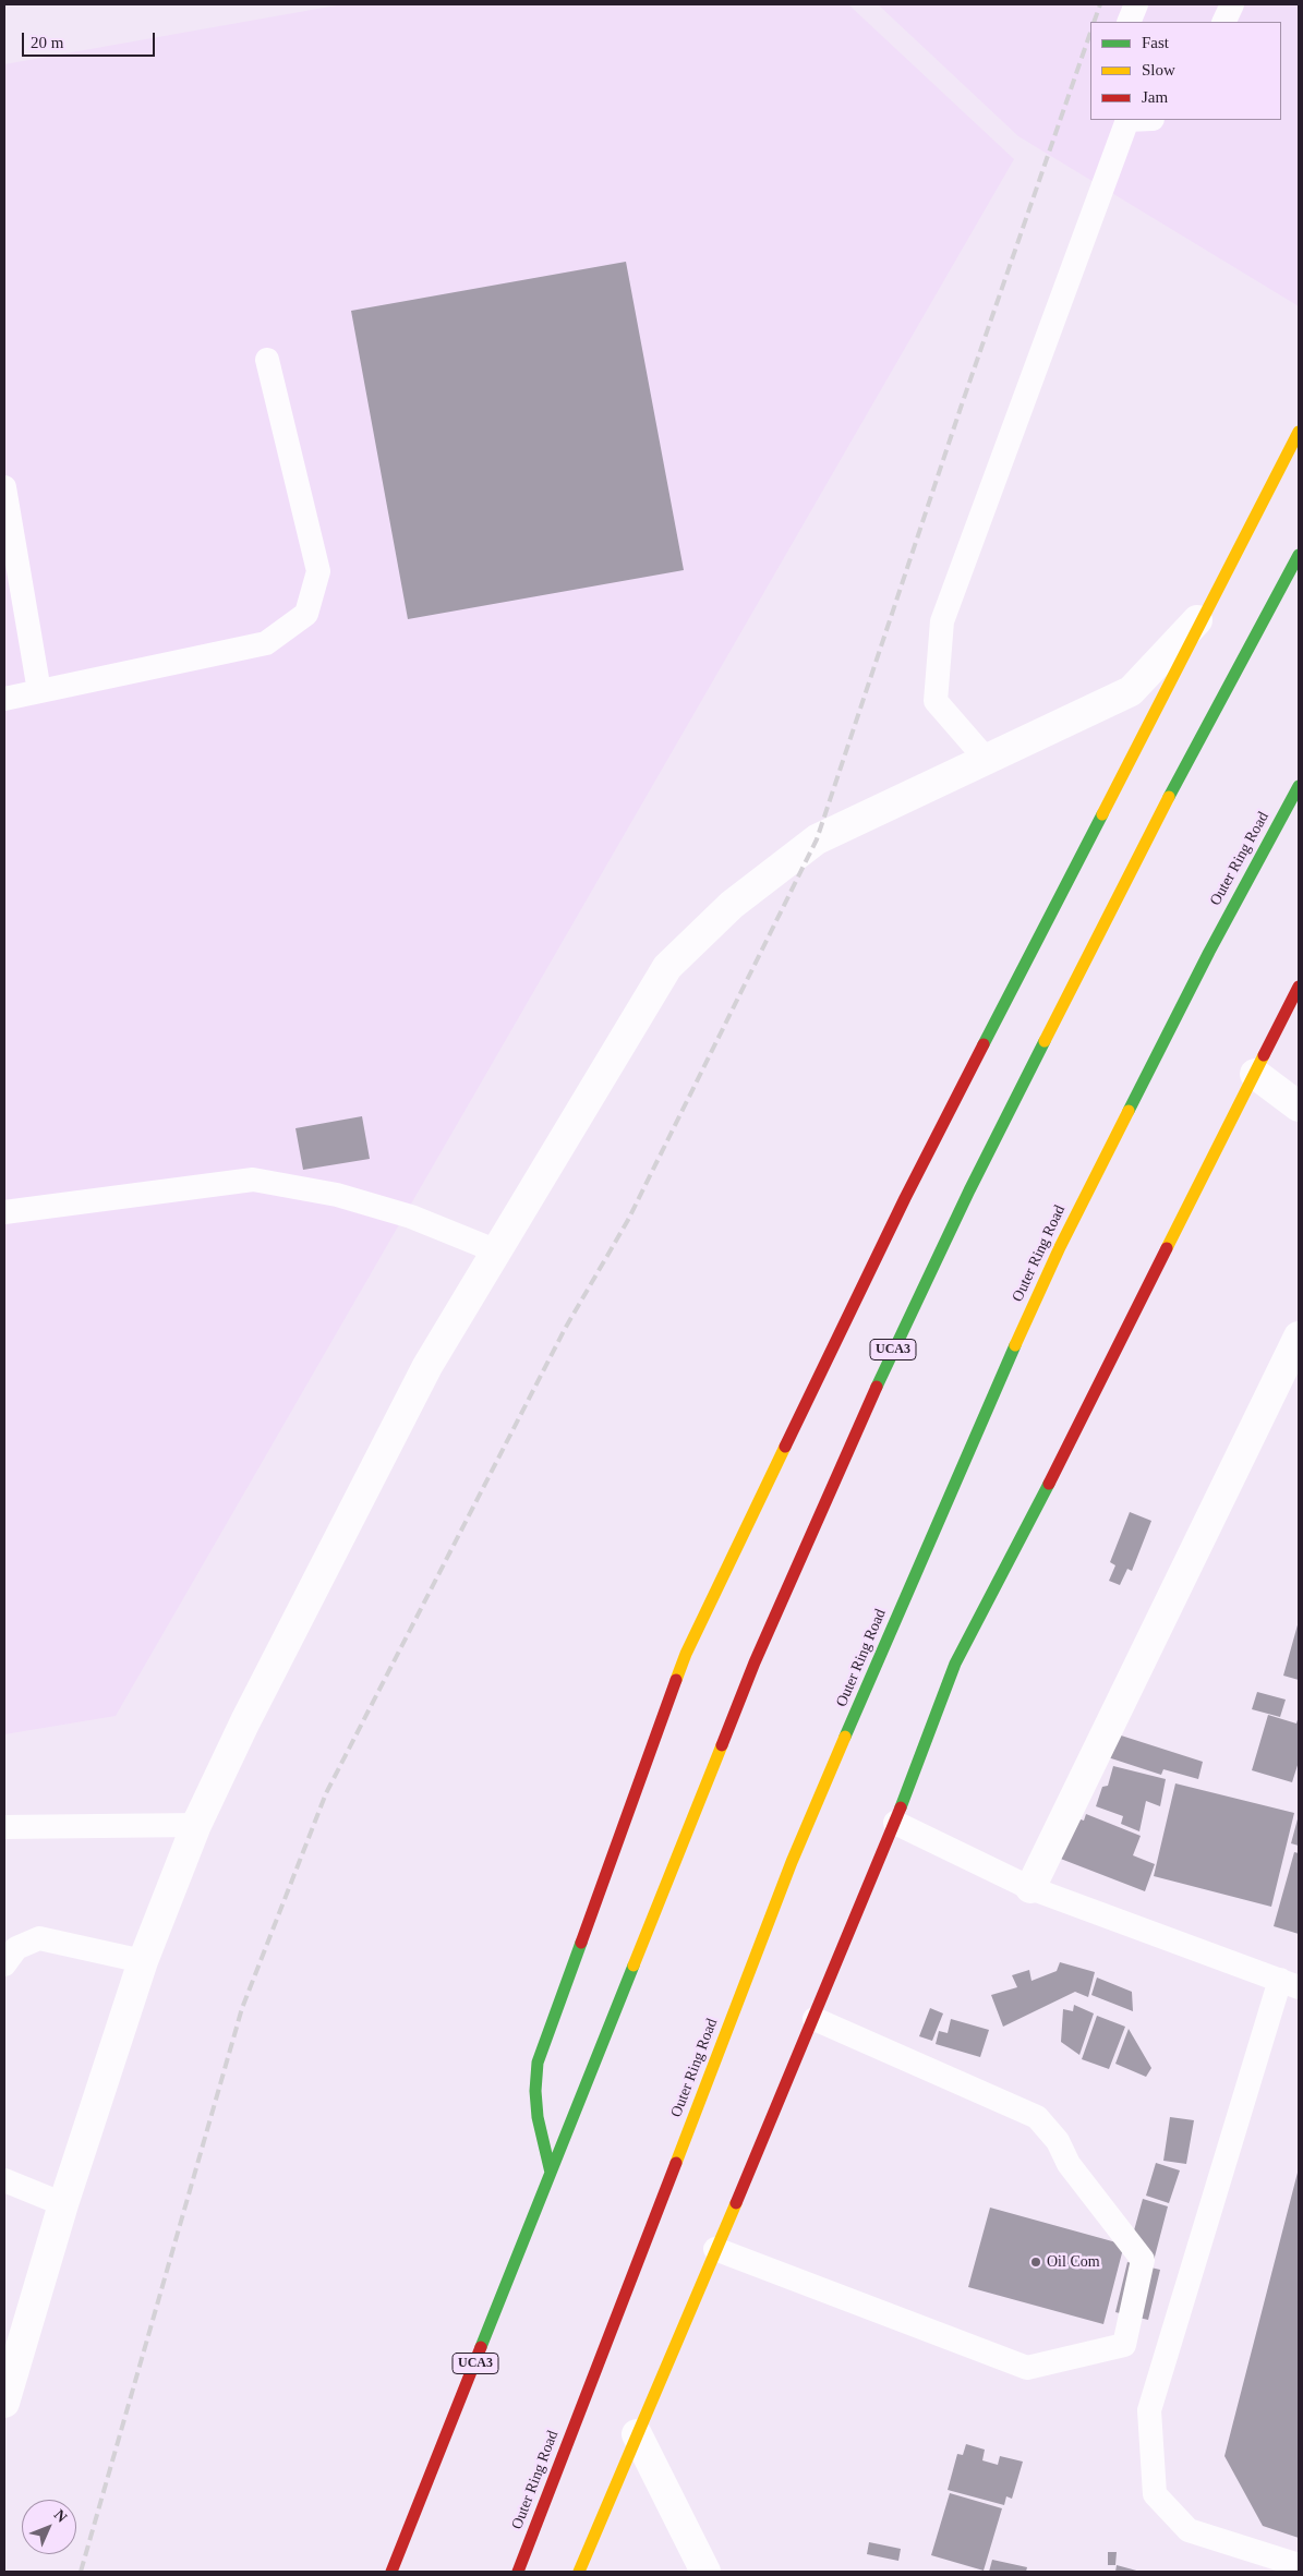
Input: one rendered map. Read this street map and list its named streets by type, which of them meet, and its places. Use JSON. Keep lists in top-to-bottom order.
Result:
{
  "streets": {
    "main road": ["Outer Ring Road", "UCA3"]
  },
  "places": ["Oil Com"],
  "legend": ["Fast", "Slow", "Jam"],
  "scale_bar": "20 m",
  "north": "top right"
}
